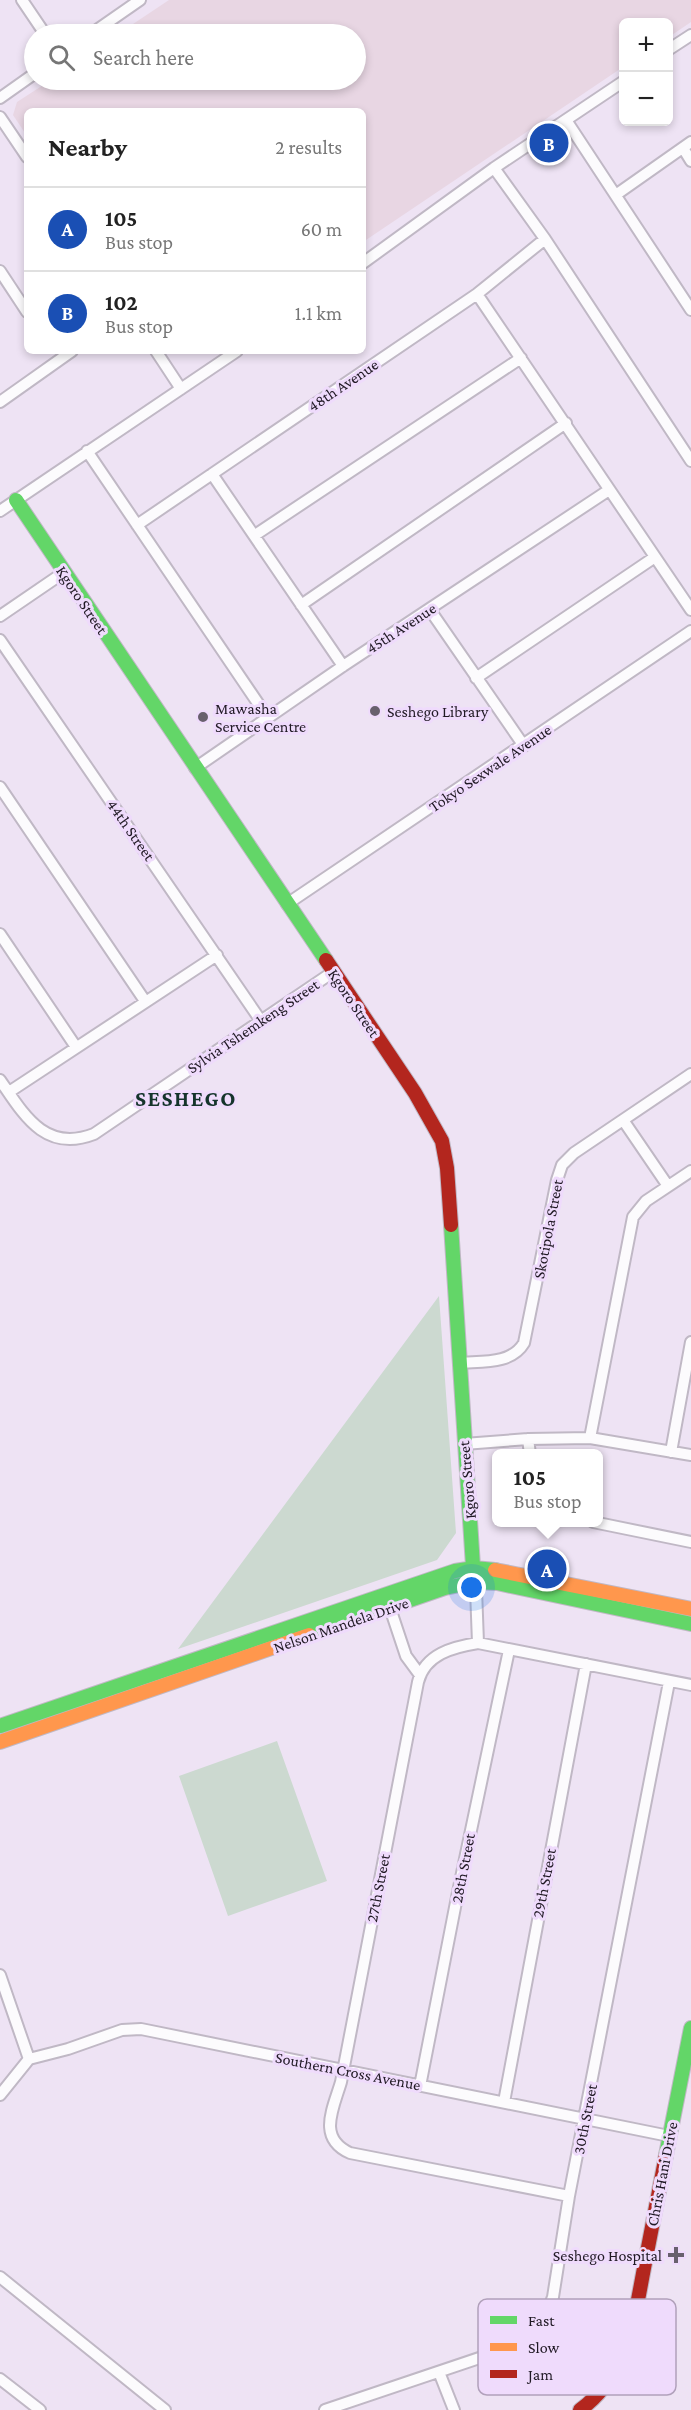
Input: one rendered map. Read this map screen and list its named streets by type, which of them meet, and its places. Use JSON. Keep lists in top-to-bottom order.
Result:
{
  "streets": {
    "street": [
      "48th Avenue",
      "Kgoro Street",
      "45th Avenue",
      "Tokyo Sexwale Avenue",
      "44th Street",
      "Sylvia Tshemkeng Street",
      "Skotipola Street",
      "Nelson Mandela Drive",
      "28th Street",
      "29th Street",
      "27th Street",
      "Southern Cross Avenue",
      "30th Street",
      "Chris Hani Drive"
    ]
  },
  "crossings": [
    ["Kgoro Street", "45th Avenue"],
    ["Kgoro Street", "Tokyo Sexwale Avenue"],
    ["Kgoro Street", "Sylvia Tshemkeng Street"],
    ["Kgoro Street", "Skotipola Street"],
    ["Kgoro Street", "Nelson Mandela Drive"],
    ["44th Street", "Sylvia Tshemkeng Street"],
    ["28th Street", "Southern Cross Avenue"],
    ["29th Street", "Southern Cross Avenue"],
    ["27th Street", "Southern Cross Avenue"],
    ["27th Street", "30th Street"],
    ["Southern Cross Avenue", "30th Street"],
    ["Southern Cross Avenue", "Chris Hani Drive"]
  ],
  "districts": ["SESHEGO"],
  "places": {
    "other": ["Seshego Library", "Mawasha Service Centre"],
    "health": ["Seshego Hospital"]
  },
  "legend": ["Fast", "Slow", "Jam"],
  "page": {
    "map_buttons": ["+", "−"],
    "search": "Search here",
    "heading": ["Nearby", "2 results"],
    "pins": ["B", "A"],
    "list": [
      {
        "mark": "A",
        "name": "105",
        "note": "Bus stop",
        "value": "60 m"
      },
      {
        "mark": "B",
        "name": "102",
        "note": "Bus stop",
        "value": "1.1 km"
      }
    ],
    "popup": ["105", "Bus stop"]
  }
}
